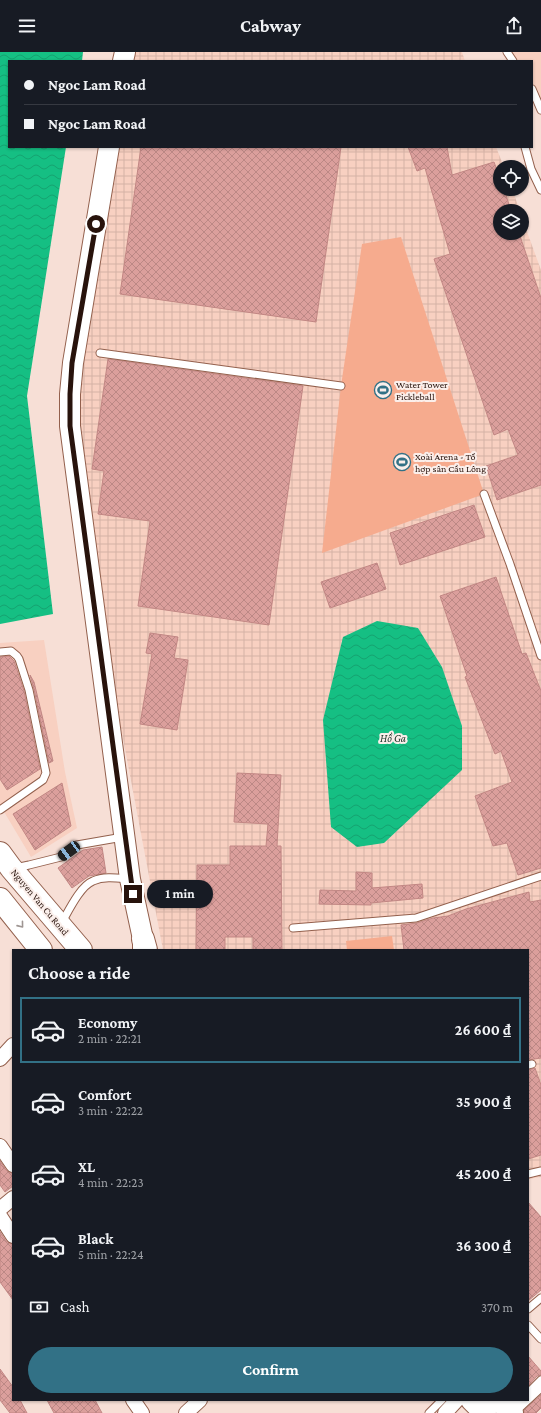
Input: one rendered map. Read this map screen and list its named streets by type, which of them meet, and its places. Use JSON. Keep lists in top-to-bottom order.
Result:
{
  "streets": {
    "main road": ["Nguyen Van Cu Road"]
  },
  "water": ["Hồ Ga"],
  "places": {
    "sports": ["Water Tower Pickleball", "Xoài Arena - Tổ hợp sân Cầu Lông"]
  },
  "page": {
    "header": "Cabway",
    "banner": ["Ngoc Lam Road", "Ngoc Lam Road"],
    "bubble": "1 min",
    "heading": "Choose a ride",
    "list": [
      {
        "name": "Economy",
        "note": "2 min · 22:21",
        "value": "26 600 ₫"
      },
      {
        "name": "Comfort",
        "note": "3 min · 22:22",
        "value": "35 900 ₫"
      },
      {
        "name": "XL",
        "note": "4 min · 22:23",
        "value": "45 200 ₫"
      },
      {
        "name": "Black",
        "note": "5 min · 22:24",
        "value": "36 300 ₫"
      }
    ],
    "pay": ["Cash", "370 m"],
    "buttons": "Confirm"
  }
}
